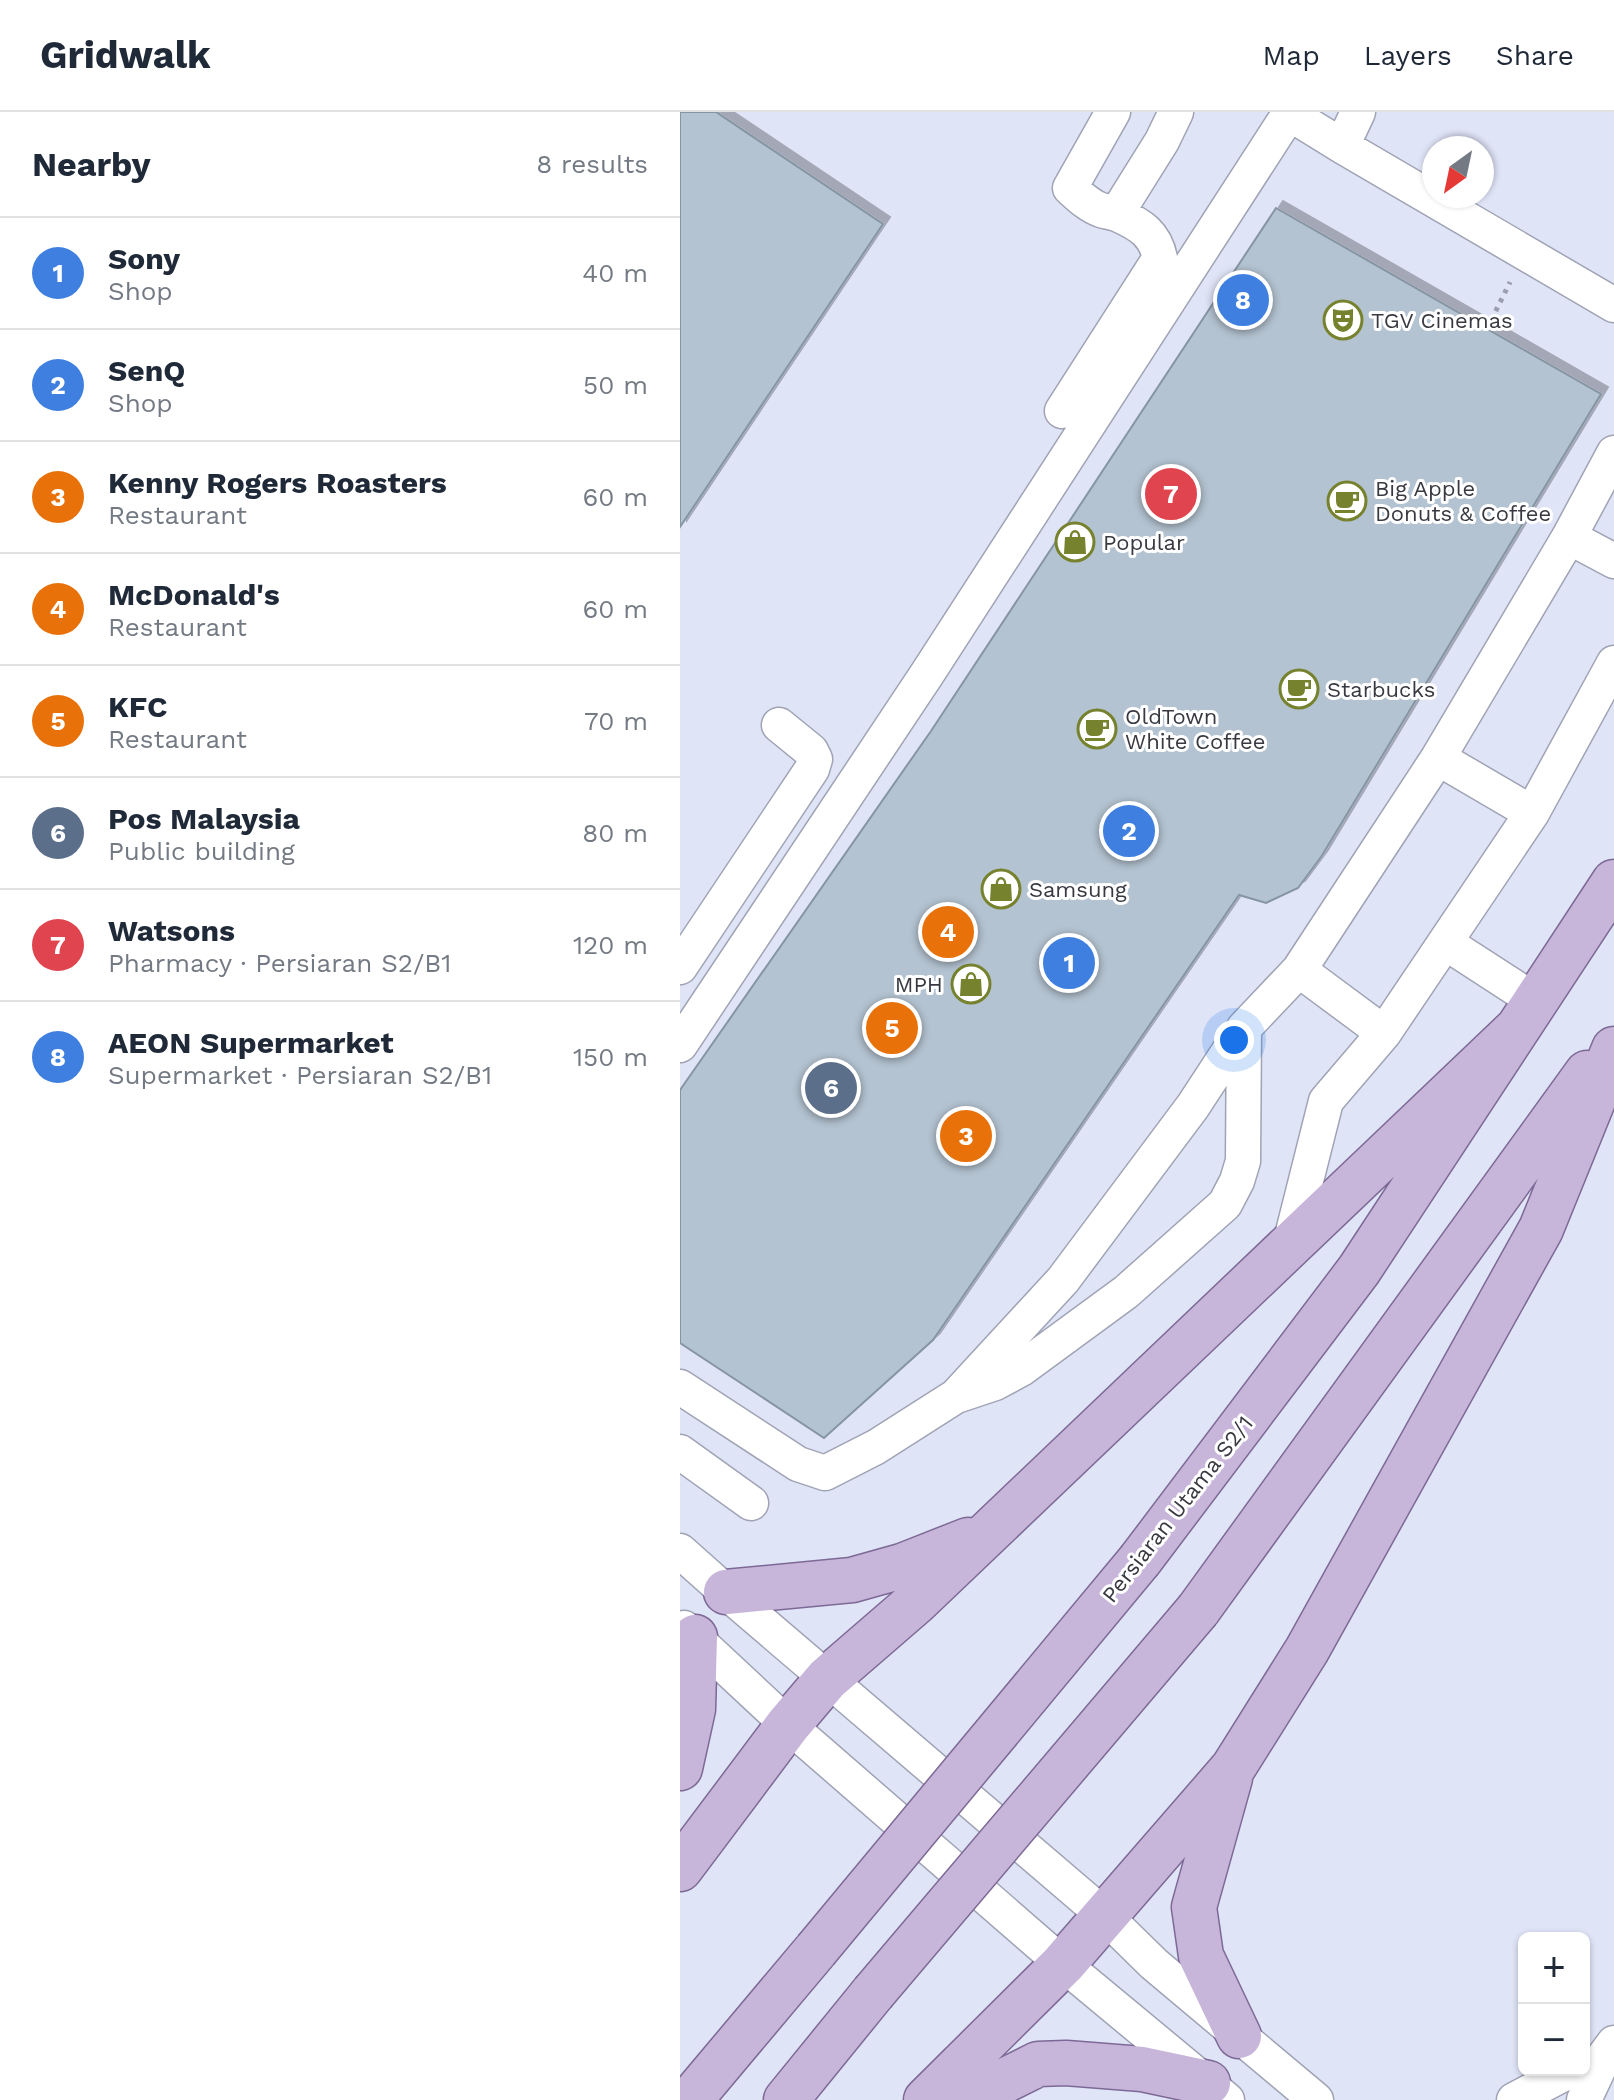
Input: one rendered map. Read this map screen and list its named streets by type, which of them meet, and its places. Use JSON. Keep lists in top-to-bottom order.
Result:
{
  "streets": {
    "main road": ["Persiaran Utama S2/1"]
  },
  "places": {
    "theatre": ["TGV Cinemas"],
    "cafe": ["Big Apple Donuts & Coffee", "Starbucks", "OldTown White Coffee"],
    "shop": ["Popular", "Samsung", "MPH"]
  },
  "north": "bottom left",
  "page": {
    "header": "Gridwalk",
    "nav": ["Map", "Layers", "Share"],
    "heading": ["Nearby", "8 results"],
    "list": [
      {
        "mark": "1",
        "name": "Sony",
        "note": "Shop",
        "value": "40 m"
      },
      {
        "mark": "2",
        "name": "SenQ",
        "note": "Shop",
        "value": "50 m"
      },
      {
        "mark": "3",
        "name": "Kenny Rogers Roasters",
        "note": "Restaurant",
        "value": "60 m"
      },
      {
        "mark": "4",
        "name": "McDonald's",
        "note": "Restaurant",
        "value": "60 m"
      },
      {
        "mark": "5",
        "name": "KFC",
        "note": "Restaurant",
        "value": "70 m"
      },
      {
        "mark": "6",
        "name": "Pos Malaysia",
        "note": "Public building",
        "value": "80 m"
      },
      {
        "mark": "7",
        "name": "Watsons",
        "note": "Pharmacy · Persiaran S2/B1",
        "value": "120 m"
      },
      {
        "mark": "8",
        "name": "AEON Supermarket",
        "note": "Supermarket · Persiaran S2/B1",
        "value": "150 m"
      }
    ],
    "pins": [
      "8",
      "7",
      "2",
      "4",
      "1",
      "5",
      "6",
      "3"
    ],
    "map_buttons": ["+", "−"]
  }
}
